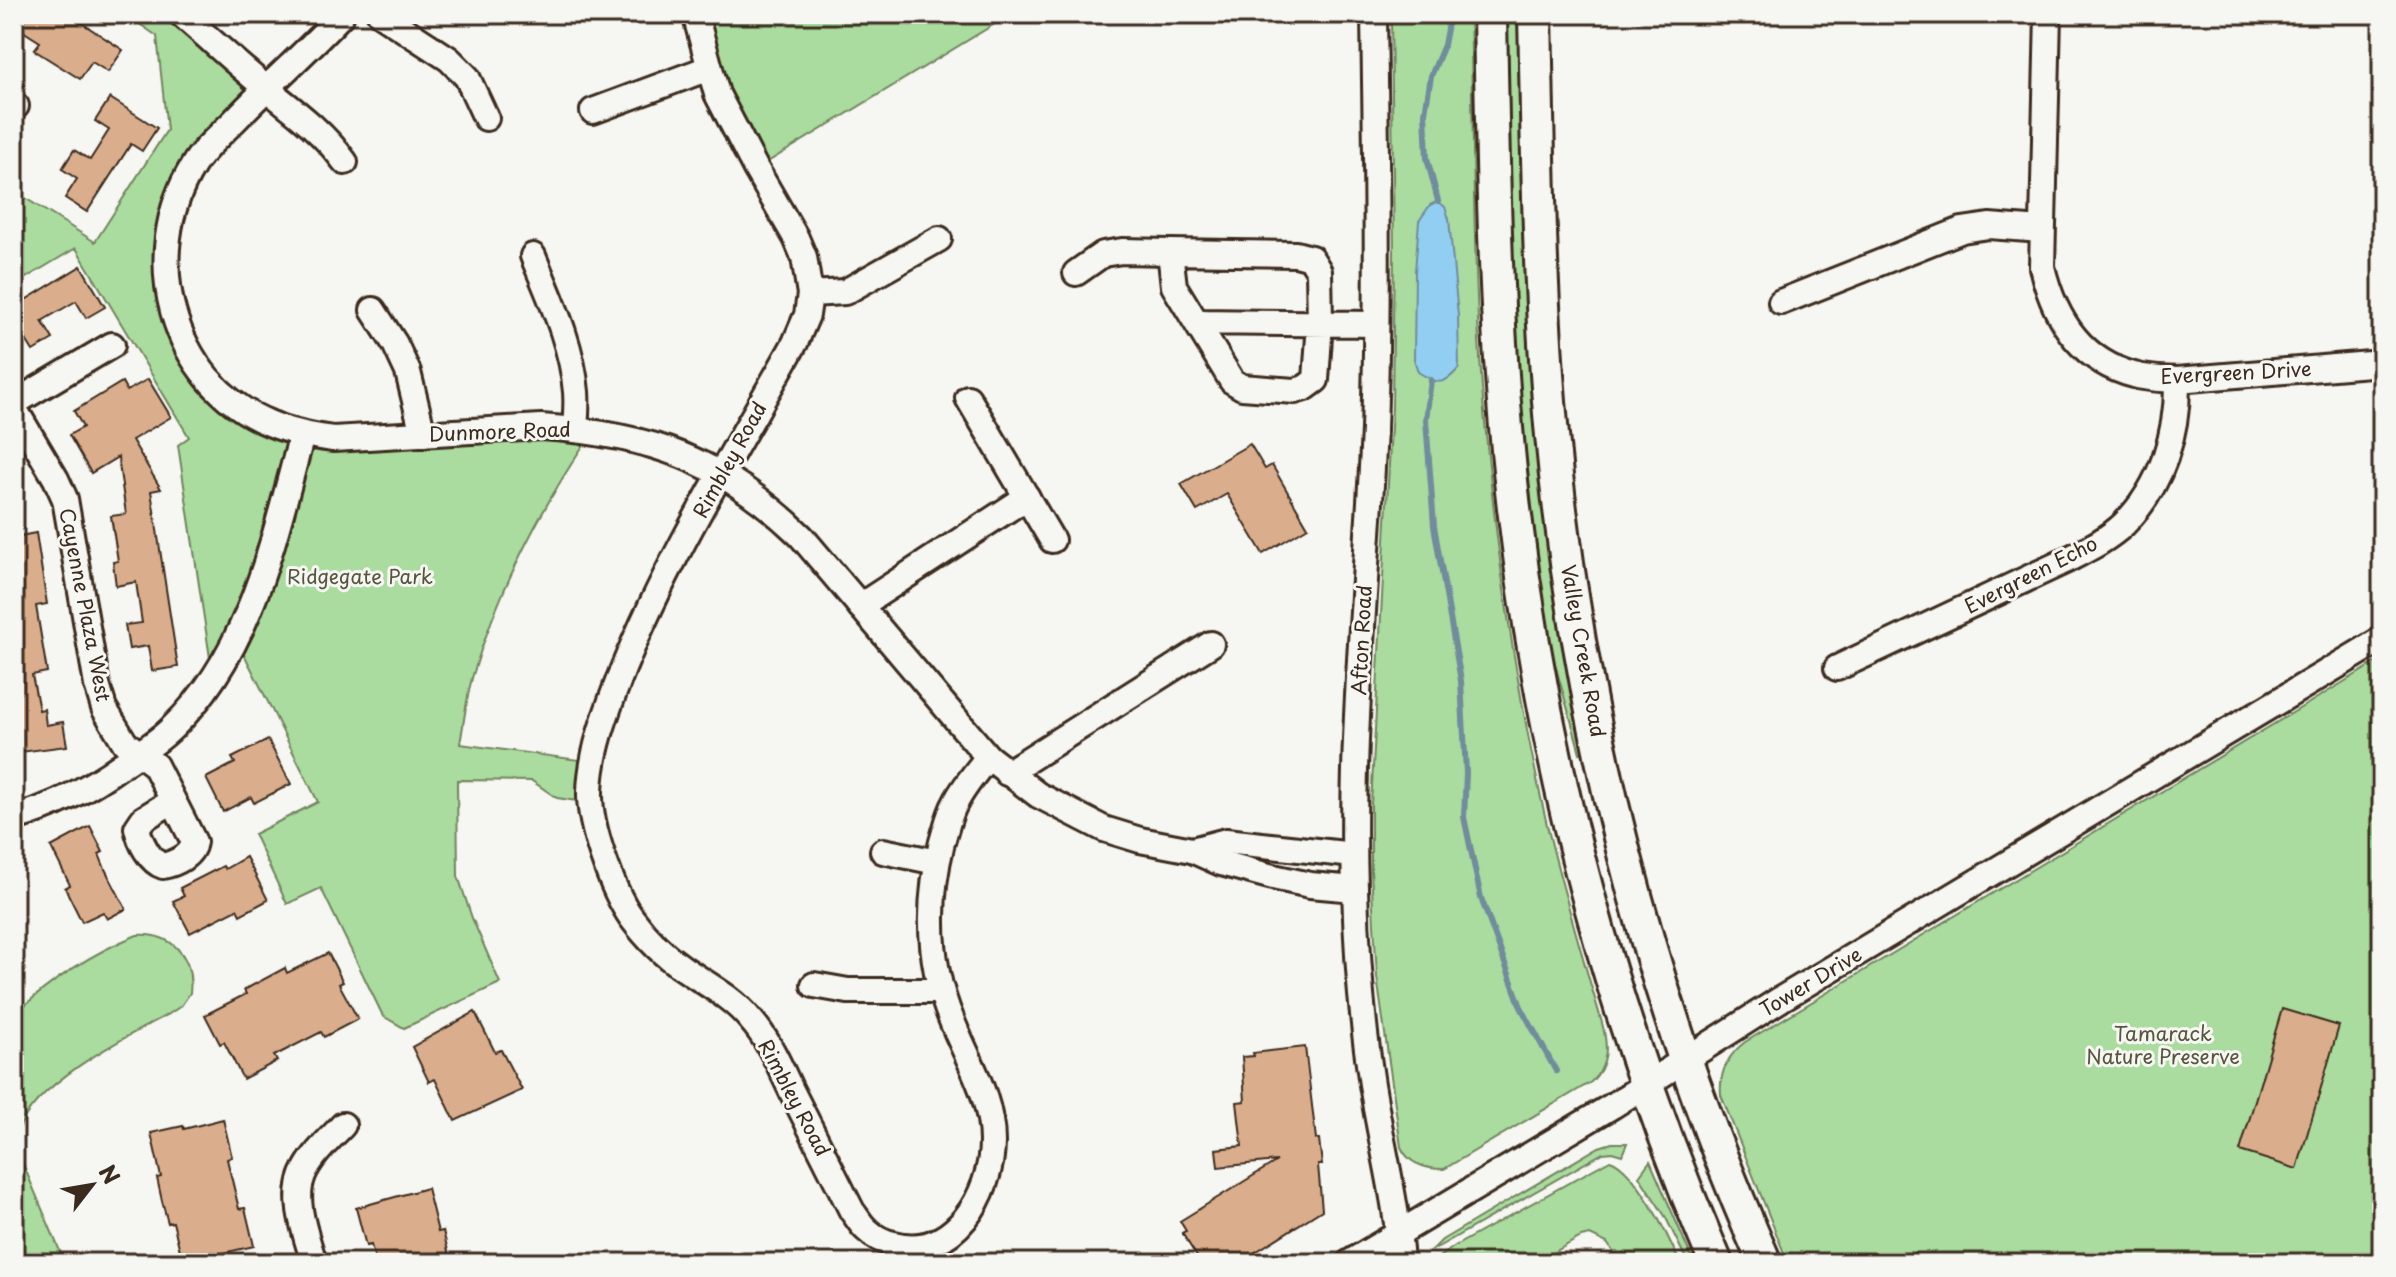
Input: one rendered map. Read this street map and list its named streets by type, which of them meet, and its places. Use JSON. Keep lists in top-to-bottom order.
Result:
{
  "streets": {
    "main road": ["Valley Creek Road"],
    "street": [
      "Evergreen Drive",
      "Dunmore Road",
      "Rimbley Road",
      "Evergreen Echo",
      "Cayenne Plaza West",
      "Afton Road",
      "Tower Drive"
    ]
  },
  "crossings": [
    ["Evergreen Drive", "Evergreen Echo"],
    ["Dunmore Road", "Rimbley Road"],
    ["Dunmore Road", "Afton Road"],
    ["Afton Road", "Tower Drive"],
    ["Valley Creek Road", "Tower Drive"]
  ],
  "parks": ["Ridgegate Park", "Tamarack Nature Preserve"],
  "north": "top right"
}
